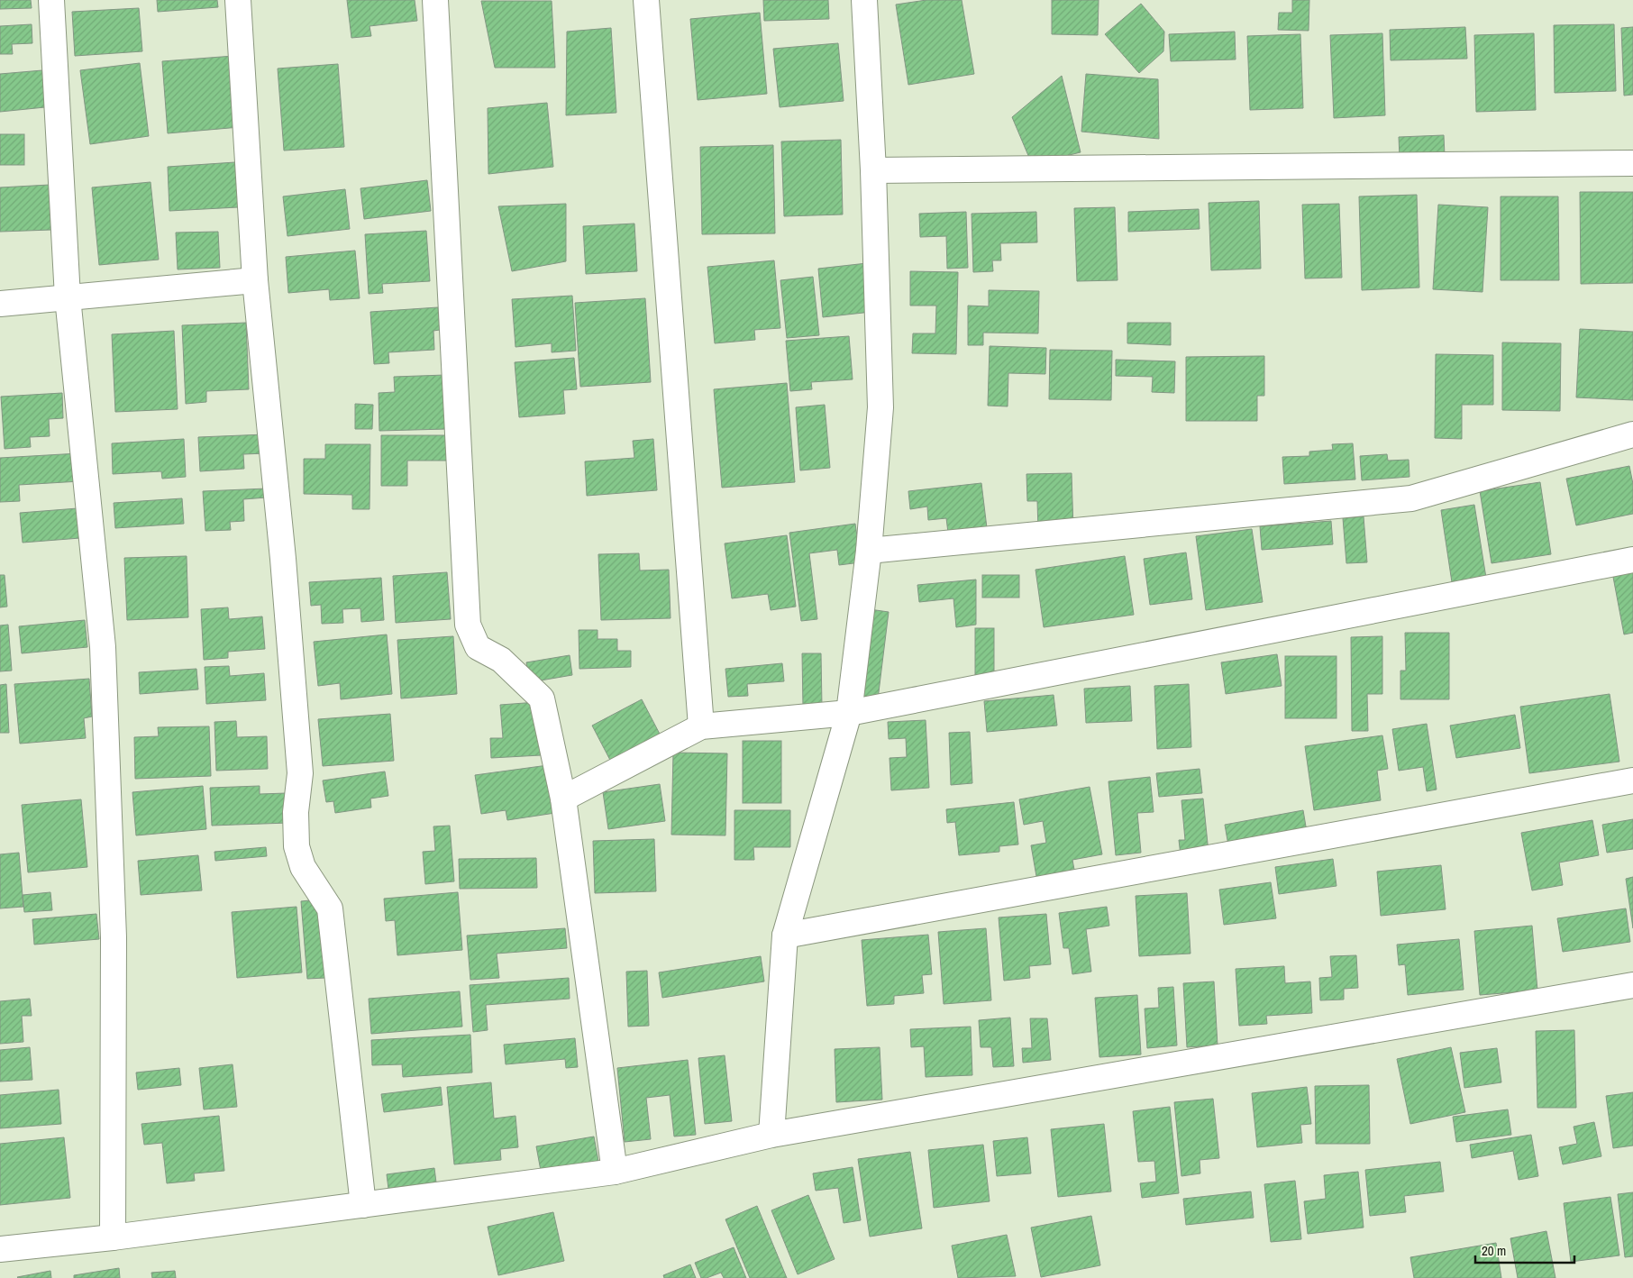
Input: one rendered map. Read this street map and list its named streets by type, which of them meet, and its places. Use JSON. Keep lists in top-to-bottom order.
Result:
{
  "scale_bar": "20 m"
}
